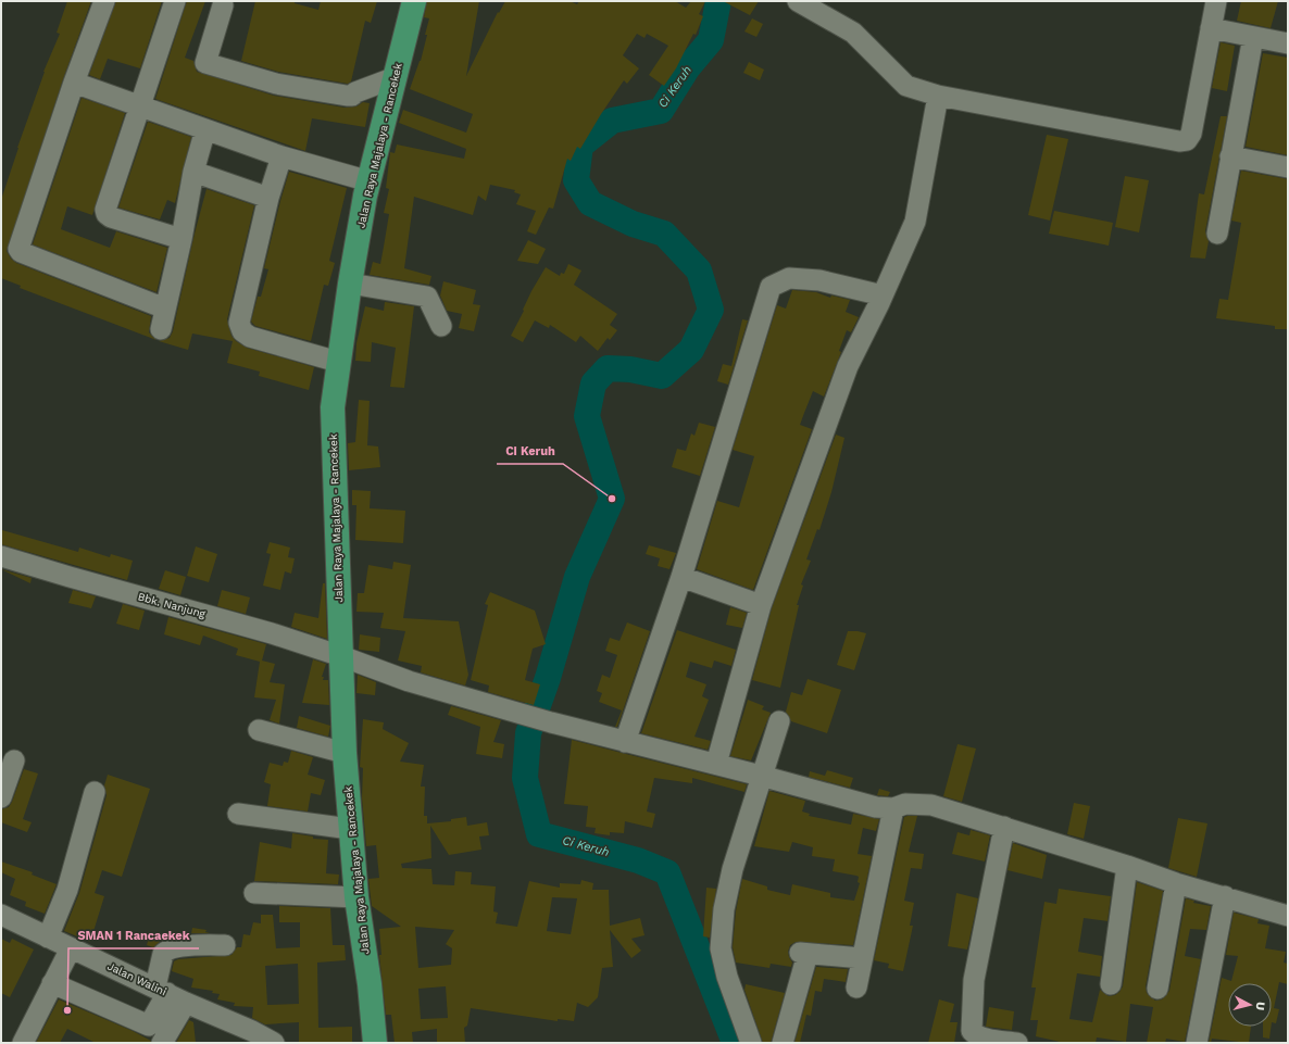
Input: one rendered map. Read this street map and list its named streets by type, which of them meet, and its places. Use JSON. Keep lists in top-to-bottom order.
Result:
{
  "streets": {
    "main road": ["Jalan Raya Majalaya - Rancekek"],
    "street": ["Bbk. Nanjung", "Jalan Walini"]
  },
  "crossings": [
    ["Jalan Raya Majalaya - Rancekek", "Bbk. Nanjung"]
  ],
  "water": ["Ci Keruh"],
  "places": ["Ci Keruh", "SMAN 1 Rancaekek"],
  "north": "right"
}
